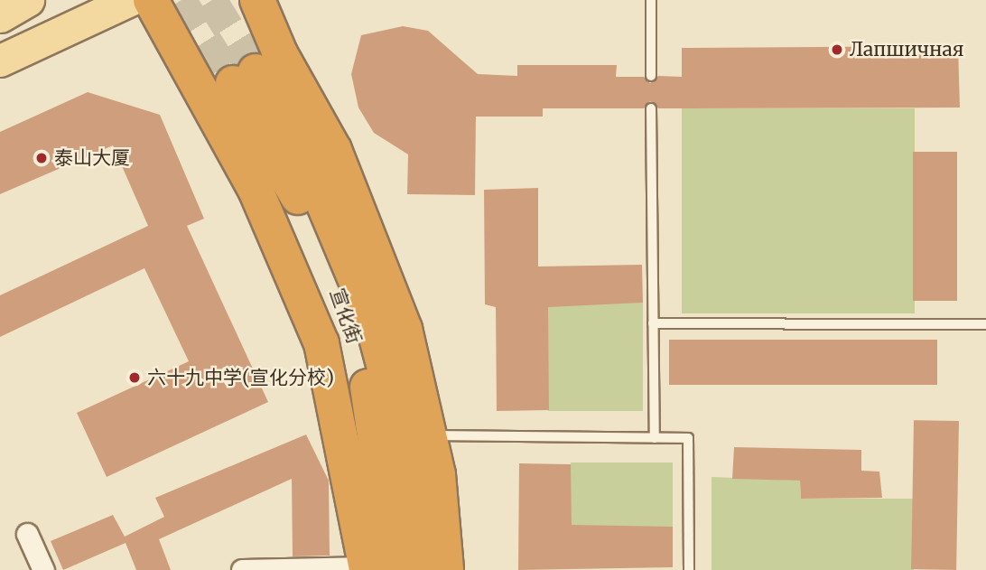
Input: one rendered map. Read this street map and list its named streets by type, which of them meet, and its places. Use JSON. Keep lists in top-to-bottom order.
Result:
{
  "streets": {
    "highway": ["宣化街"]
  },
  "places": ["Лапшичная", "泰山大厦", "六十九中学(宣化分校)"]
}
